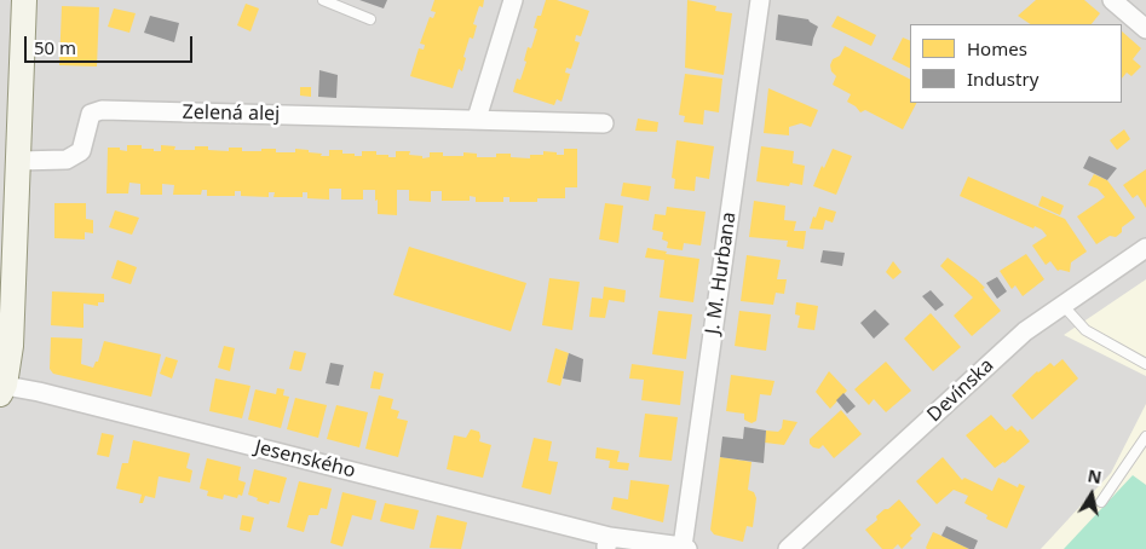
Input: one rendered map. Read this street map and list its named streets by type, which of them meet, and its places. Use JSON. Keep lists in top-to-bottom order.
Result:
{
  "streets": {
    "street": [
      "Zelená alej",
      "J. M. Hurbana",
      "Devínska",
      "Jesenského"
    ]
  },
  "crossings": [
    ["J. M. Hurbana", "Jesenského"]
  ],
  "legend": ["Homes", "Industry"],
  "scale_bar": "50 m",
  "north": "top"
}
